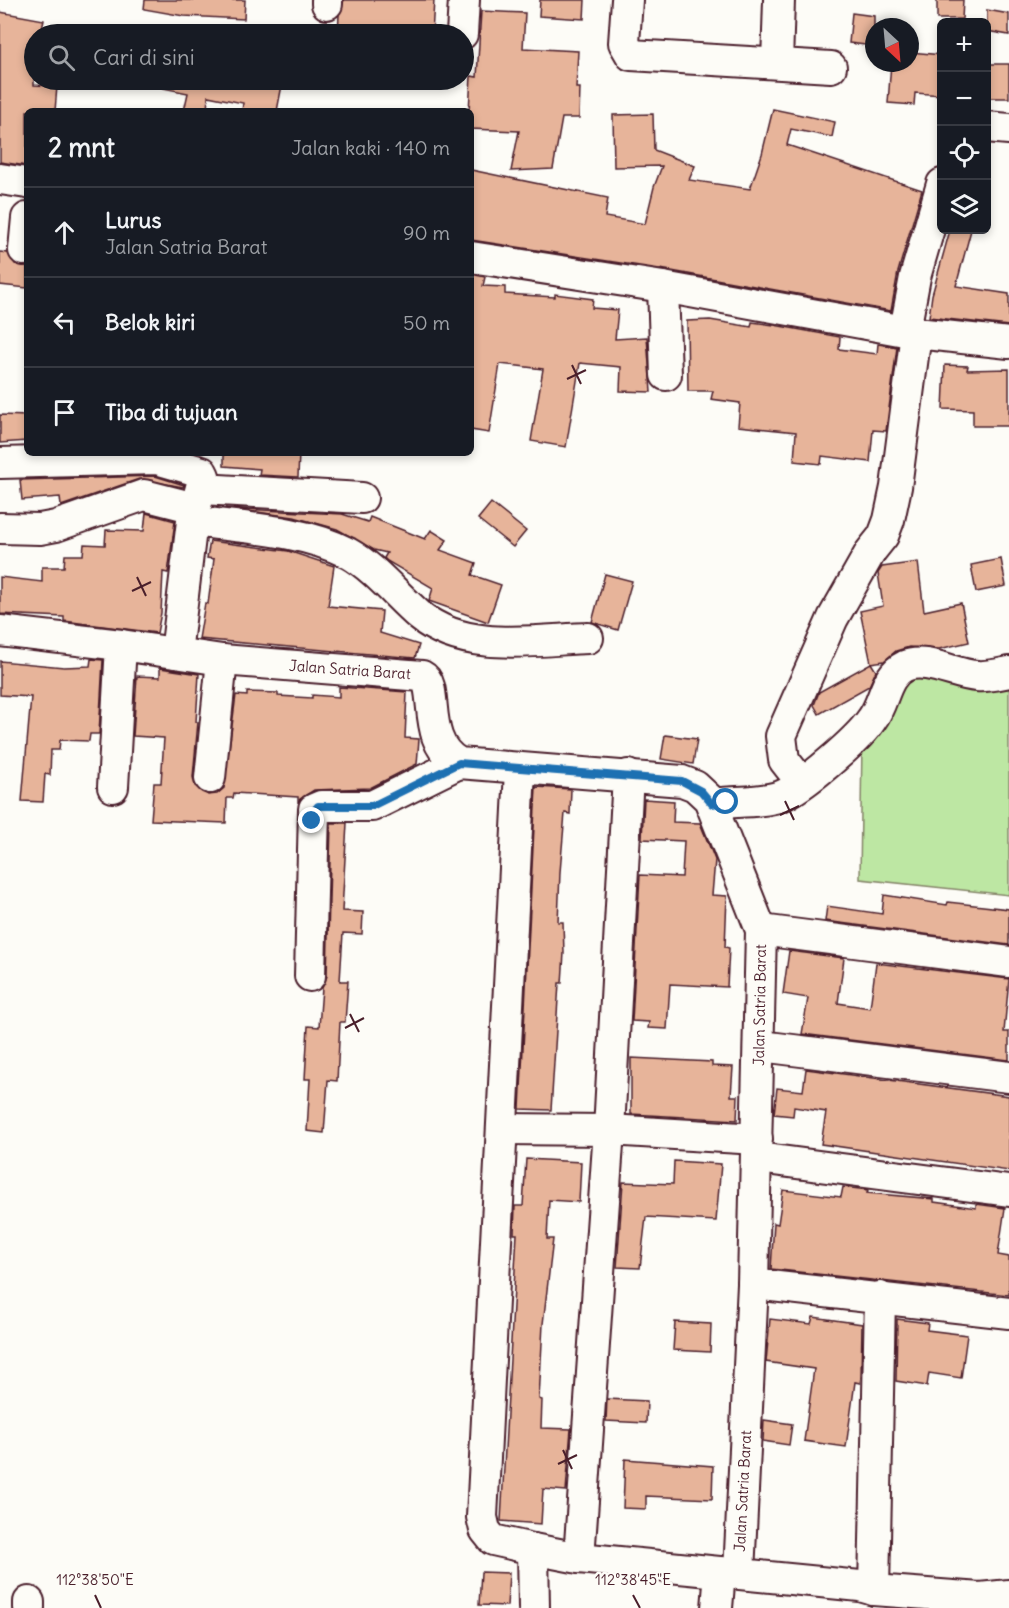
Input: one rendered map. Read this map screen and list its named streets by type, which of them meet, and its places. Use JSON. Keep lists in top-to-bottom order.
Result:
{
  "streets": {
    "street": ["Jalan Satria Barat"]
  },
  "north": "bottom right",
  "page": {
    "map_buttons": ["+", "−"],
    "search": "Cari di sini",
    "heading": ["2 mnt", "Jalan kaki · 140 m"],
    "list": [
      ["Lurus", "Jalan Satria Barat", "90 m"],
      ["Belok kiri", "50 m"],
      "Tiba di tujuan"
    ]
  },
  "coordinates": ["112°38'50\"E", "112°38'45\"E"]
}
